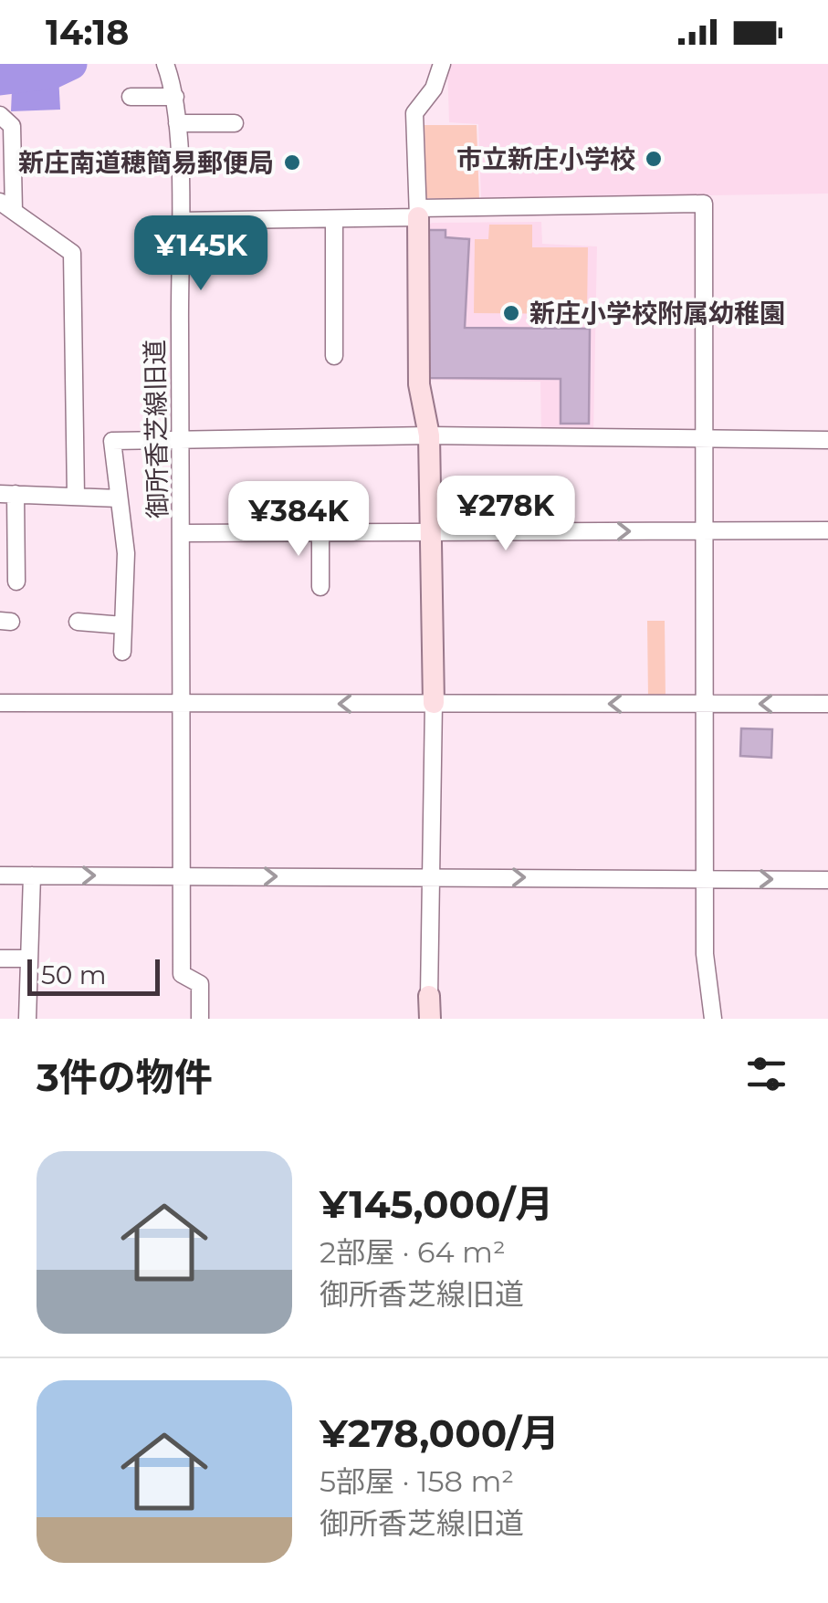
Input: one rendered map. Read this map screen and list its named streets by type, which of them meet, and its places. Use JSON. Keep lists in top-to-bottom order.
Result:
{
  "streets": {
    "street": ["御所香芝線旧道"]
  },
  "places": ["市立新庄小学校", "新庄南道穂簡易郵便局", "新庄小学校附属幼稚園"],
  "scale_bar": "50 m",
  "page": {
    "status": "14:18",
    "price": ["¥145K", "¥278K", "¥384K"],
    "scale": "50 m",
    "heading": "3件の物件",
    "list": [
      {
        "name": "¥145,000/月",
        "note": "2部屋 · 64 m² · 御所香芝線旧道"
      },
      {
        "name": "¥278,000/月",
        "note": "5部屋 · 158 m² · 御所香芝線旧道"
      }
    ]
  }
}
